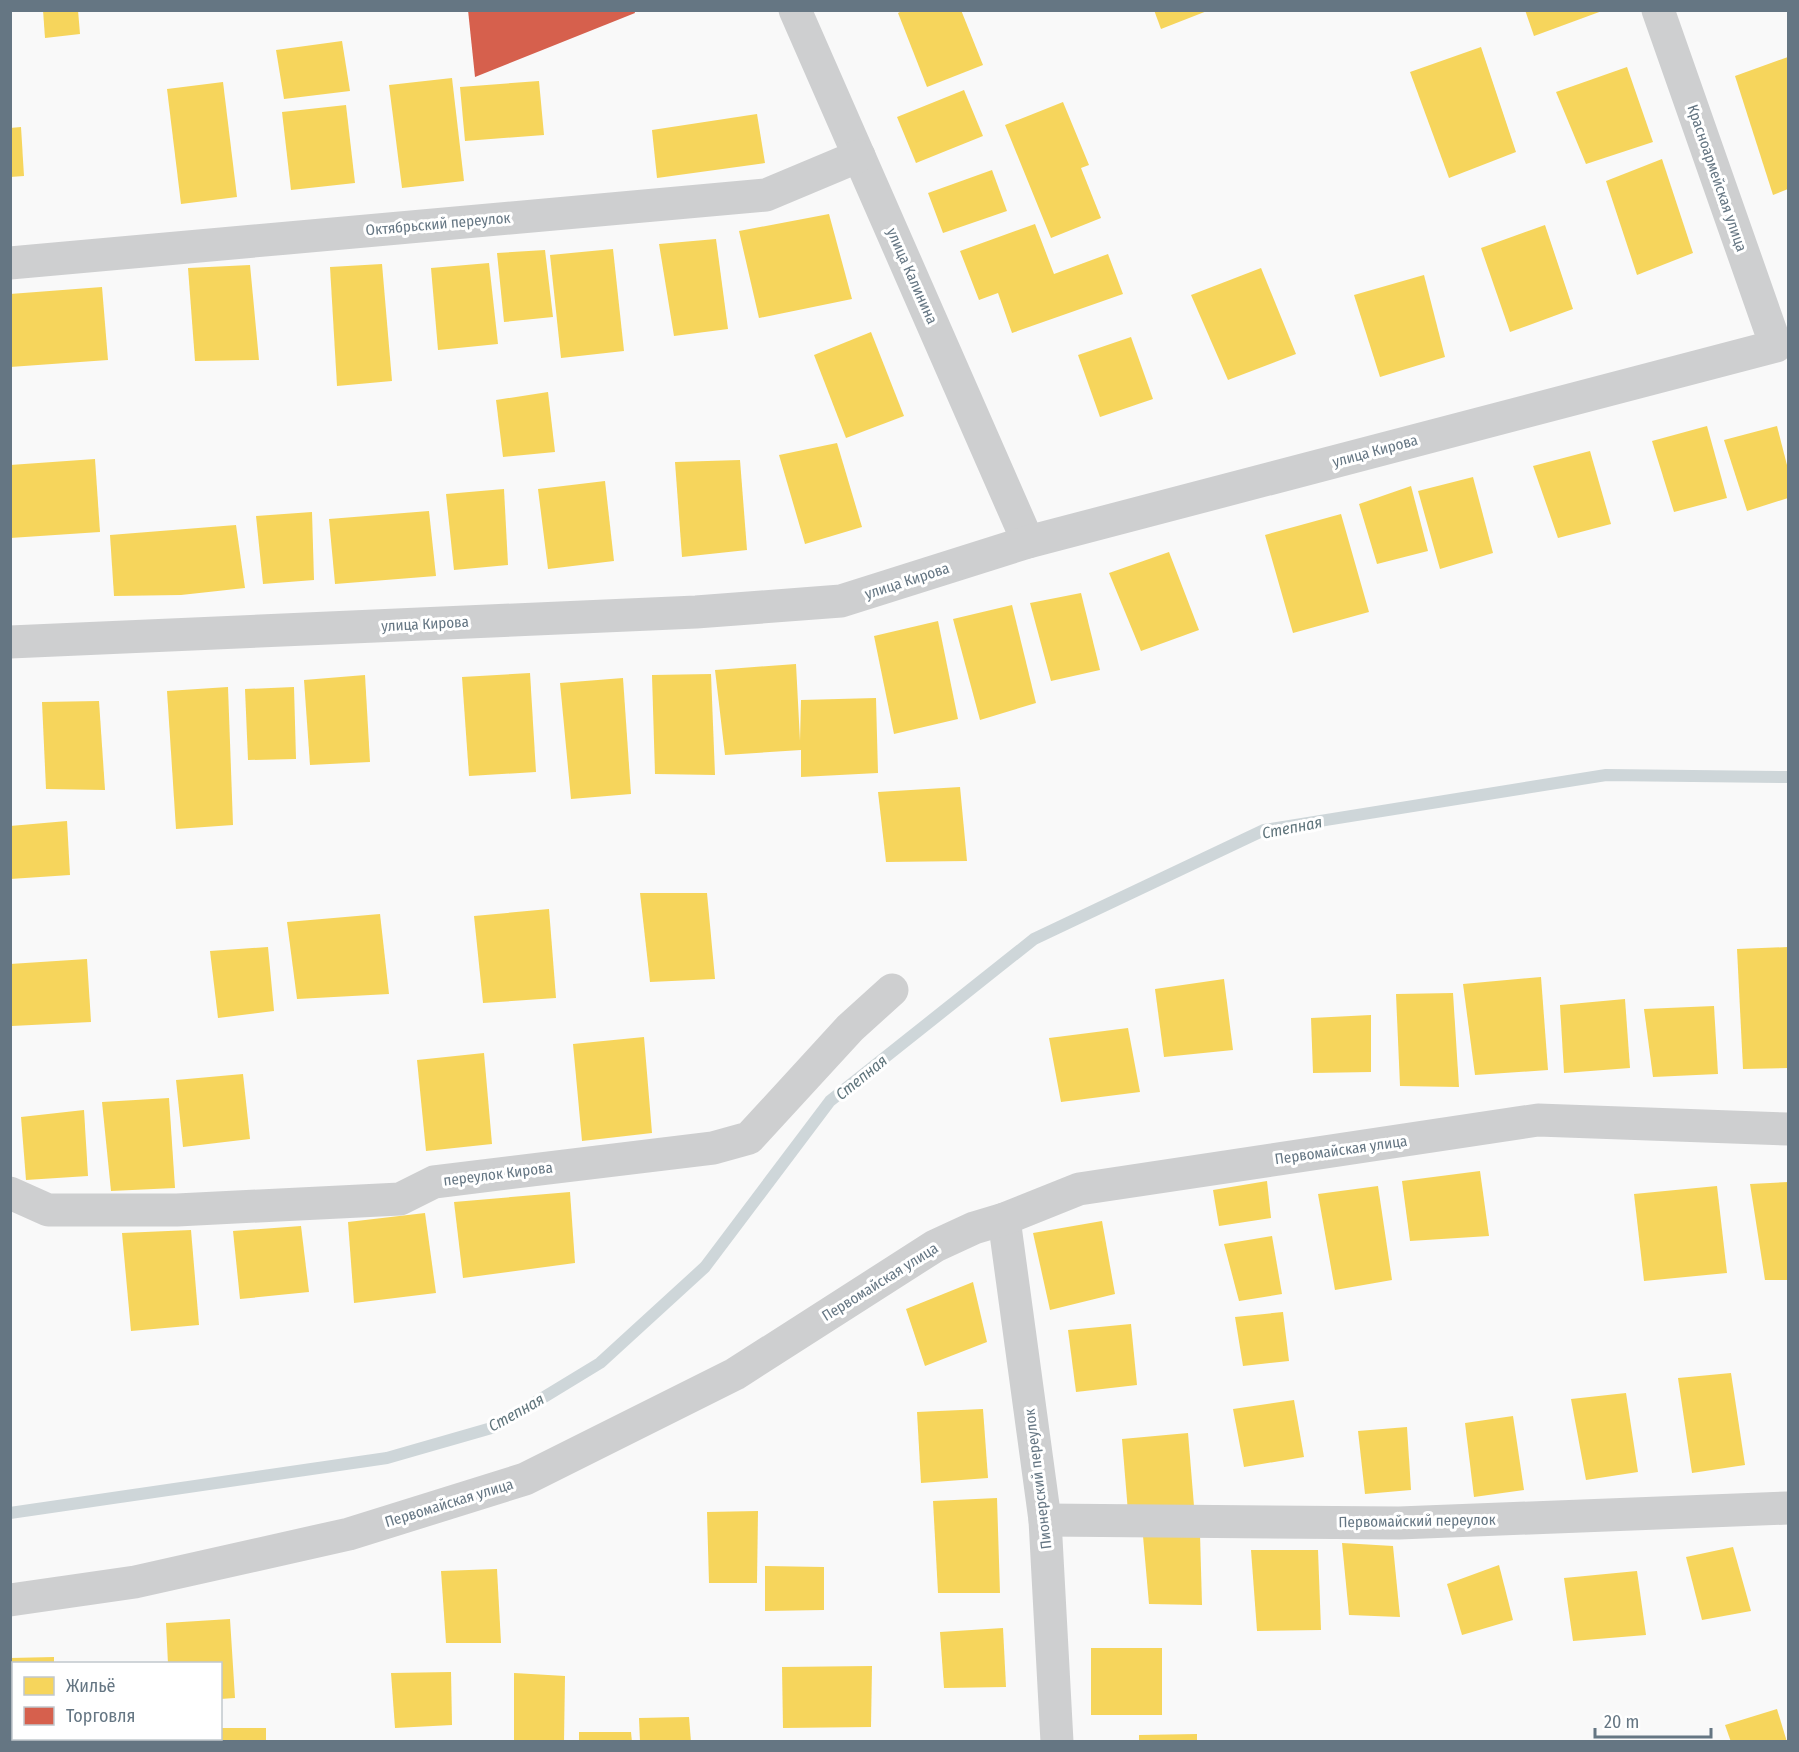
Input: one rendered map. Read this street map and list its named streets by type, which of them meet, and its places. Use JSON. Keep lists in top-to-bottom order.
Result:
{
  "streets": {
    "street": [
      "Красноармейская улица",
      "Октябрьский переулок",
      "улица Калинина",
      "улица Кирова",
      "Первомайская улица",
      "переулок Кирова",
      "Пионерский переулок",
      "Первомайский переулок"
    ]
  },
  "crossings": [
    ["Красноармейская улица", "улица Кирова"],
    ["Октябрьский переулок", "улица Калинина"],
    ["улица Калинина", "улица Кирова"],
    ["Первомайская улица", "Пионерский переулок"],
    ["Пионерский переулок", "Первомайский переулок"]
  ],
  "water": ["Степная"],
  "legend": ["Жильё", "Торговля"],
  "scale_bar": "20 m"
}
